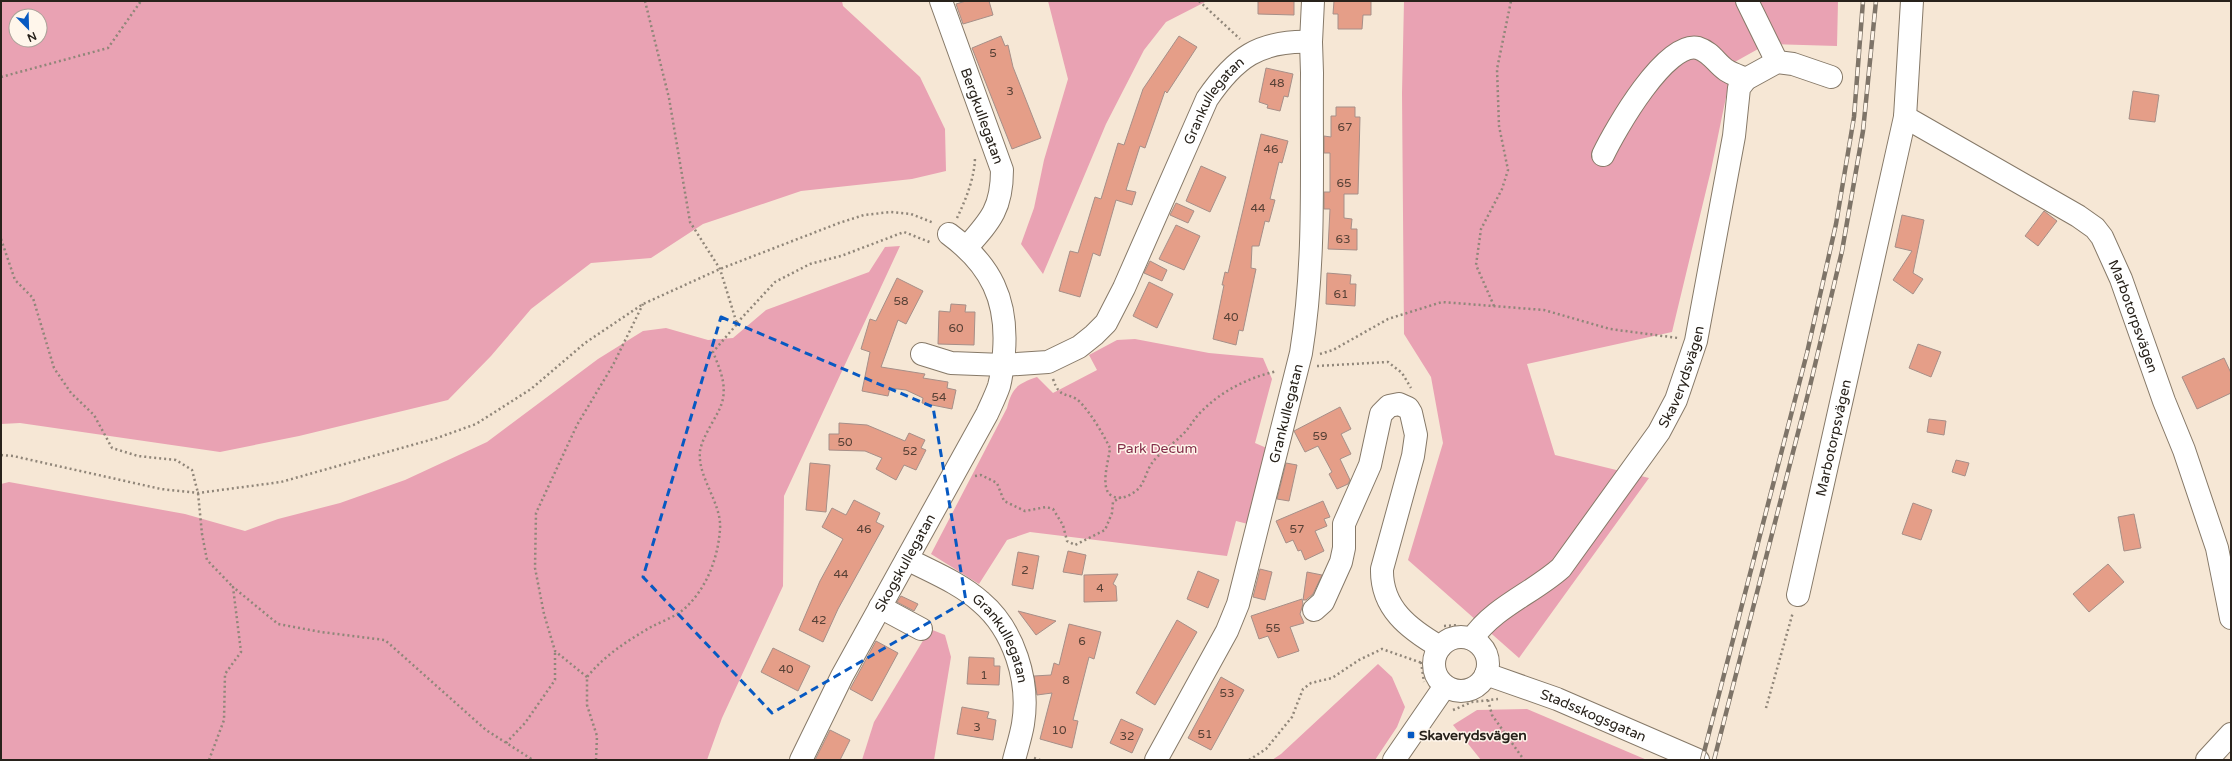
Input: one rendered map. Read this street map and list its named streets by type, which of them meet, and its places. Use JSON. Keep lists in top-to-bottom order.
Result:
{
  "streets": {
    "street": [
      "Grankullegatan",
      "Bergkullegatan",
      "Marbotorpsvägen",
      "Skaverydsvägen",
      "Skogskullegatan",
      "Stadsskogsgatan"
    ]
  },
  "crossings": [
    ["Grankullegatan", "Skogskullegatan"],
    ["Bergkullegatan", "Skogskullegatan"],
    ["Skaverydsvägen", "Stadsskogsgatan"]
  ],
  "parks": ["Park Decum"],
  "places": {
    "transit": ["Skaverydsvägen"]
  },
  "house_numbers": [
    "5",
    "48",
    "3",
    "67",
    "46",
    "65",
    "44",
    "63",
    "61",
    "58",
    "40",
    "60",
    "54",
    "59",
    "50",
    "52",
    "46",
    "57",
    "2",
    "44",
    "4",
    "42",
    "55",
    "6",
    "40",
    "1",
    "8",
    "53",
    "3",
    "10",
    "51",
    "32"
  ],
  "north": "bottom right"
}
